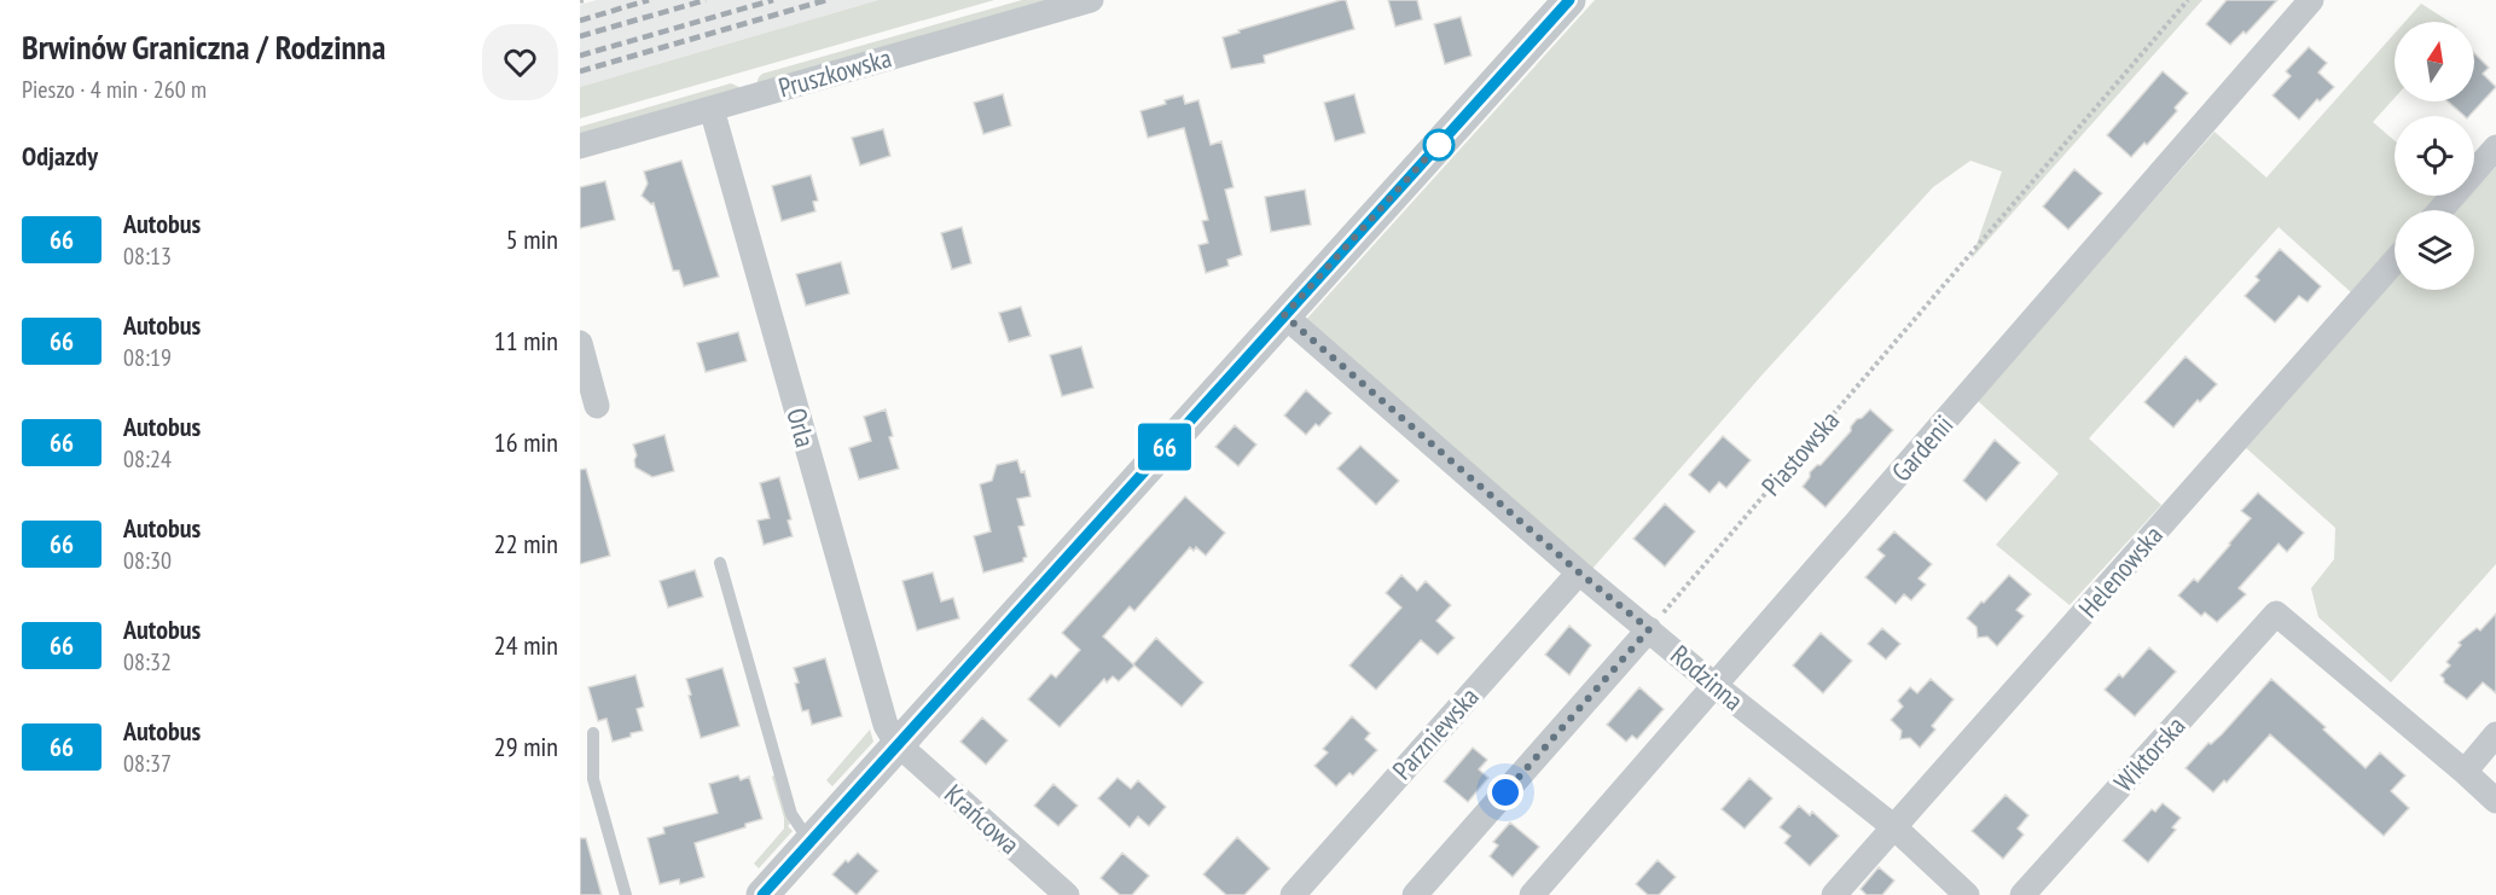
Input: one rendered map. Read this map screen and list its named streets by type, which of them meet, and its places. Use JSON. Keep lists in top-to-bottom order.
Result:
{
  "streets": {
    "street": [
      "Pruszkowska",
      "Orla",
      "Gardenii",
      "Helenowska",
      "Rodzinna",
      "Parzniewska",
      "Wiktorska",
      "Krańcowa"
    ],
    "path": ["Piastowska"]
  },
  "crossings": [
    ["Pruszkowska", "Orla"],
    ["Orla", "Krańcowa"],
    ["Gardenii", "Rodzinna"],
    ["Piastowska", "Rodzinna"],
    ["Helenowska", "Rodzinna"],
    ["Rodzinna", "Parzniewska"]
  ],
  "lines": ["bus line 66"],
  "north": "top",
  "page": {
    "heading": [
      ["Brwinów Graniczna / Rodzinna", "Pieszo · 4 min · 260 m"],
      "Odjazdy"
    ],
    "on_map": "66",
    "list": [
      {
        "mark": "66",
        "name": "Autobus",
        "note": "08:13",
        "value": "5 min"
      },
      {
        "mark": "66",
        "name": "Autobus",
        "note": "08:19",
        "value": "11 min"
      },
      {
        "mark": "66",
        "name": "Autobus",
        "note": "08:24",
        "value": "16 min"
      },
      {
        "mark": "66",
        "name": "Autobus",
        "note": "08:30",
        "value": "22 min"
      },
      {
        "mark": "66",
        "name": "Autobus",
        "note": "08:32",
        "value": "24 min"
      },
      {
        "mark": "66",
        "name": "Autobus",
        "note": "08:37",
        "value": "29 min"
      }
    ]
  }
}
